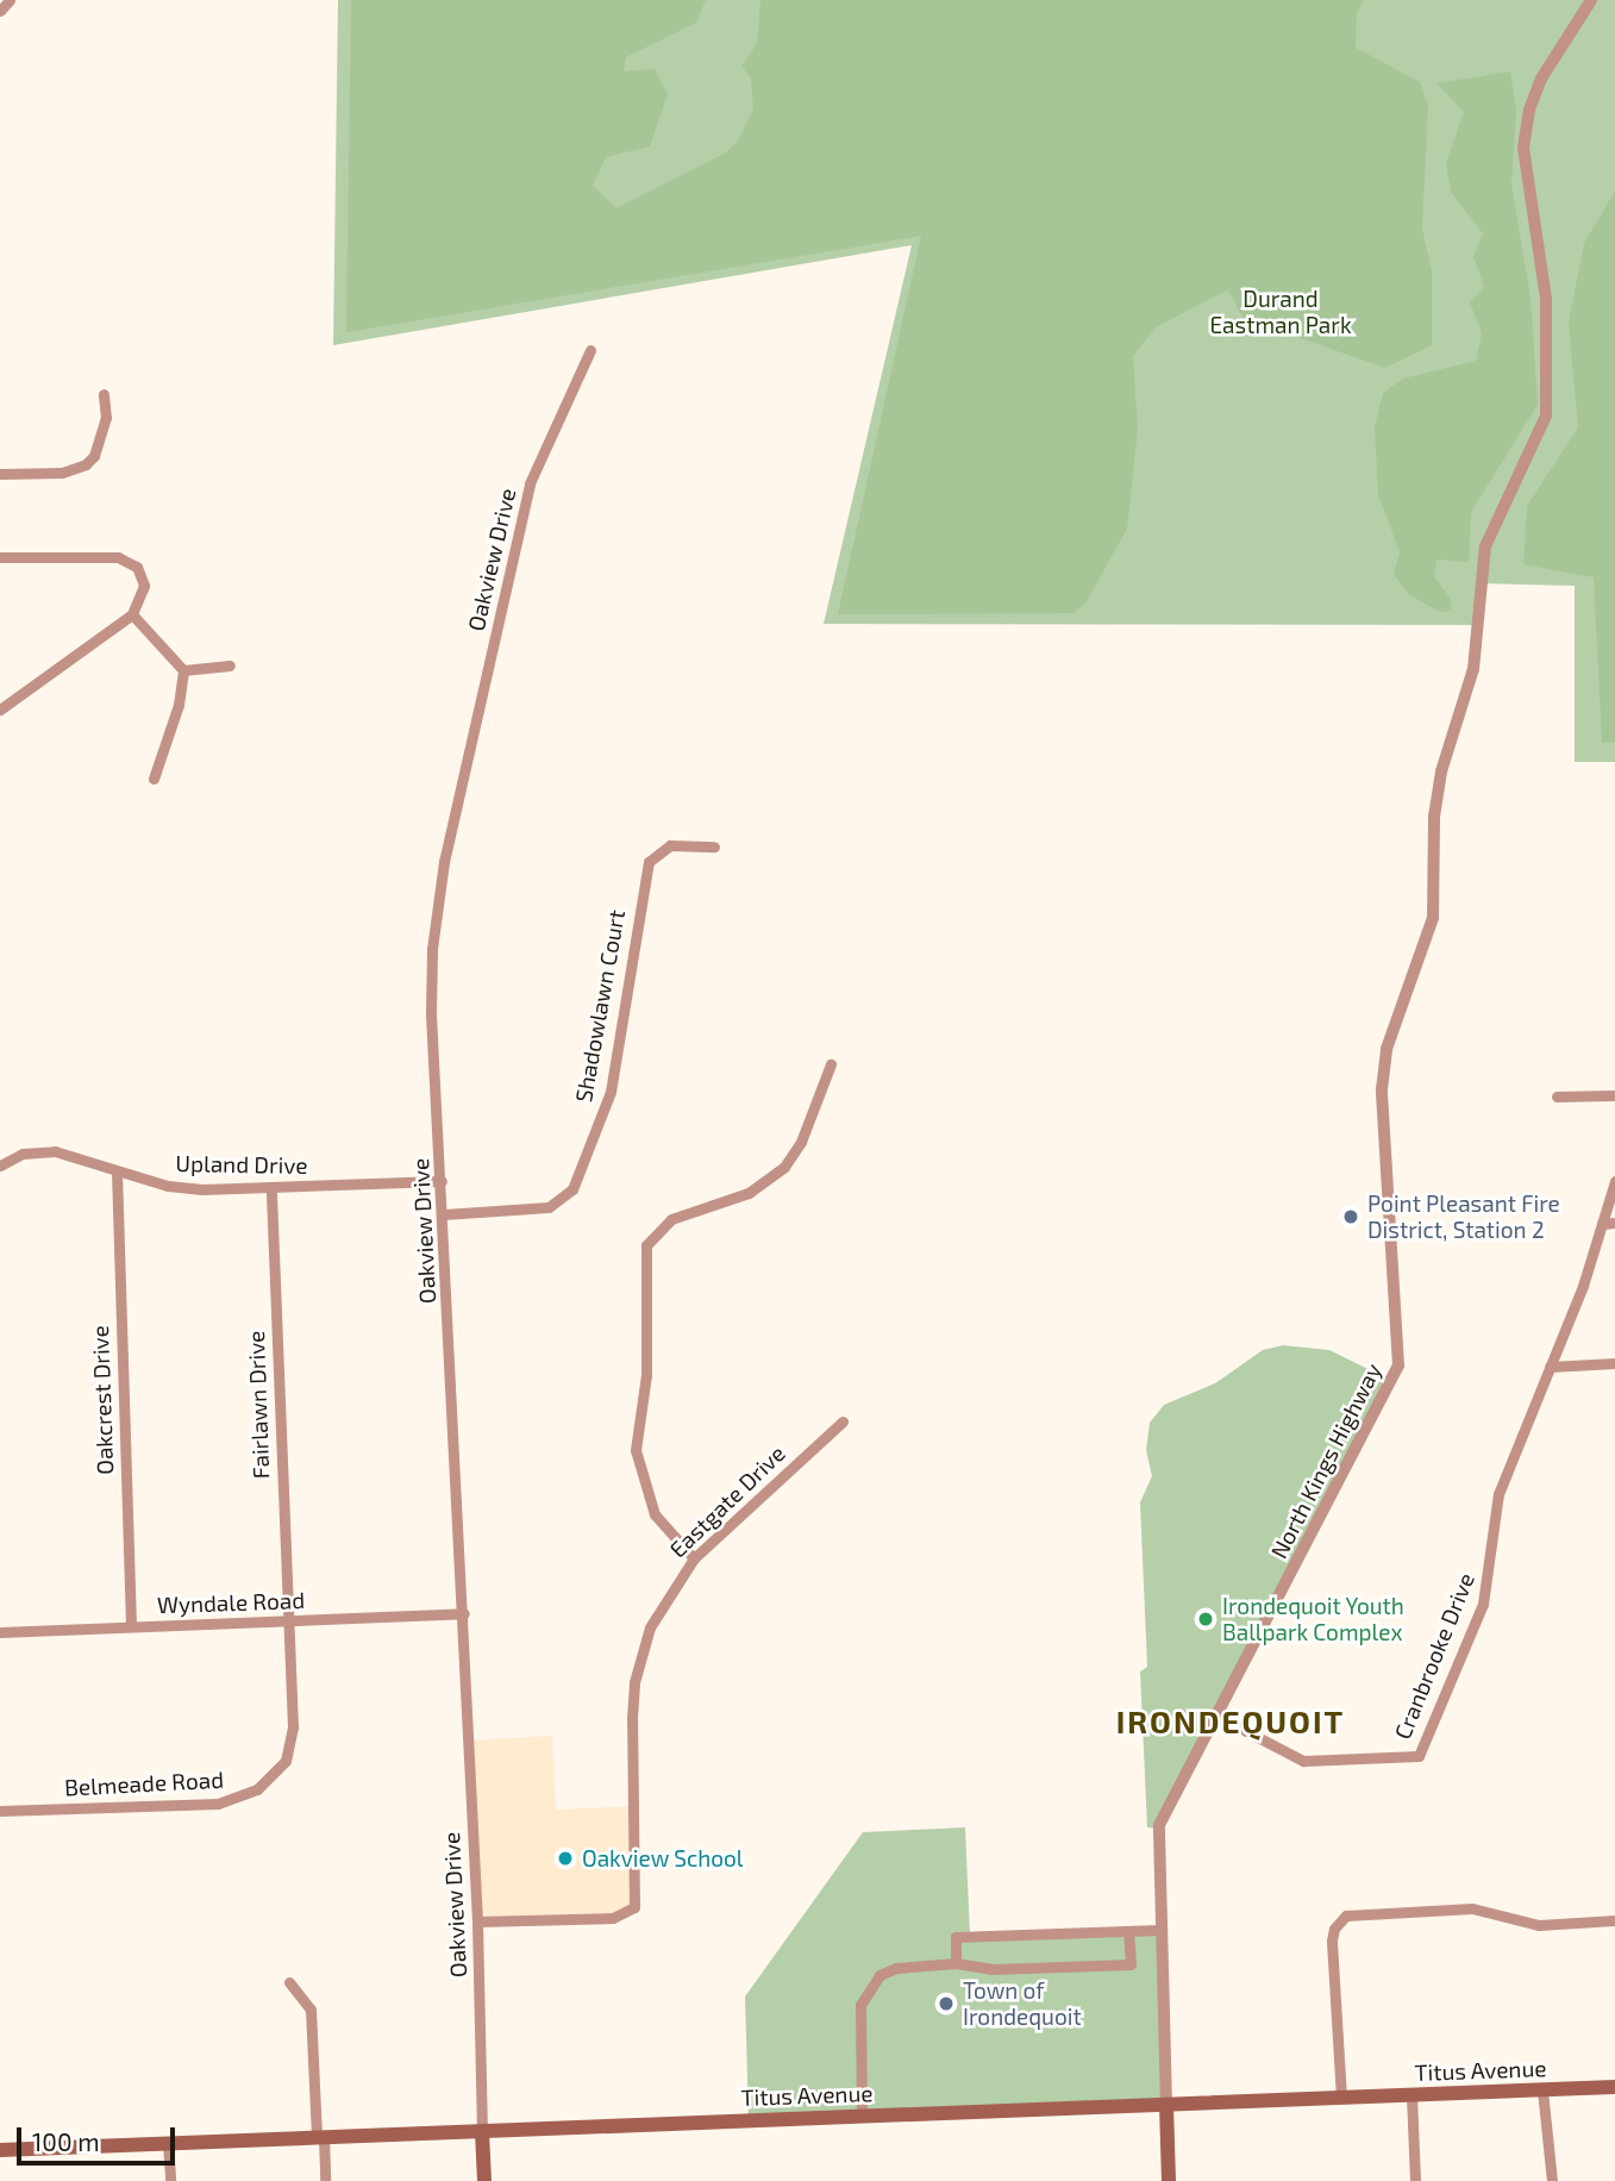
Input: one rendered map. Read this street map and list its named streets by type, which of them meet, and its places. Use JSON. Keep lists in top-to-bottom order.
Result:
{
  "streets": {
    "main road": ["Titus Avenue"],
    "street": [
      "Oakview Drive",
      "Shadowlawn Court",
      "Upland Drive",
      "Oakcrest Drive",
      "Fairlawn Drive",
      "North Kings Highway",
      "Eastgate Drive",
      "Wyndale Road",
      "Cranbrooke Drive",
      "Belmeade Road"
    ]
  },
  "crossings": [
    ["Oakview Drive", "Shadowlawn Court"],
    ["Oakview Drive", "Upland Drive"],
    ["Oakview Drive", "Eastgate Drive"],
    ["Oakview Drive", "Wyndale Road"],
    ["Oakview Drive", "Titus Avenue"],
    ["Upland Drive", "Oakcrest Drive"],
    ["Upland Drive", "Fairlawn Drive"],
    ["Oakcrest Drive", "Wyndale Road"],
    ["Fairlawn Drive", "Wyndale Road"],
    ["Fairlawn Drive", "Belmeade Road"],
    ["North Kings Highway", "Cranbrooke Drive"],
    ["North Kings Highway", "Titus Avenue"],
    ["Wyndale Road", "Belmeade Road"]
  ],
  "districts": ["IRONDEQUOIT"],
  "parks": ["Durand Eastman Park"],
  "places": [
    "Point Pleasant Fire District, Station 2",
    "Irondequoit Youth Ballpark Complex",
    "Oakview School",
    "Town of Irondequoit"
  ],
  "scale_bar": "100 m"
}
